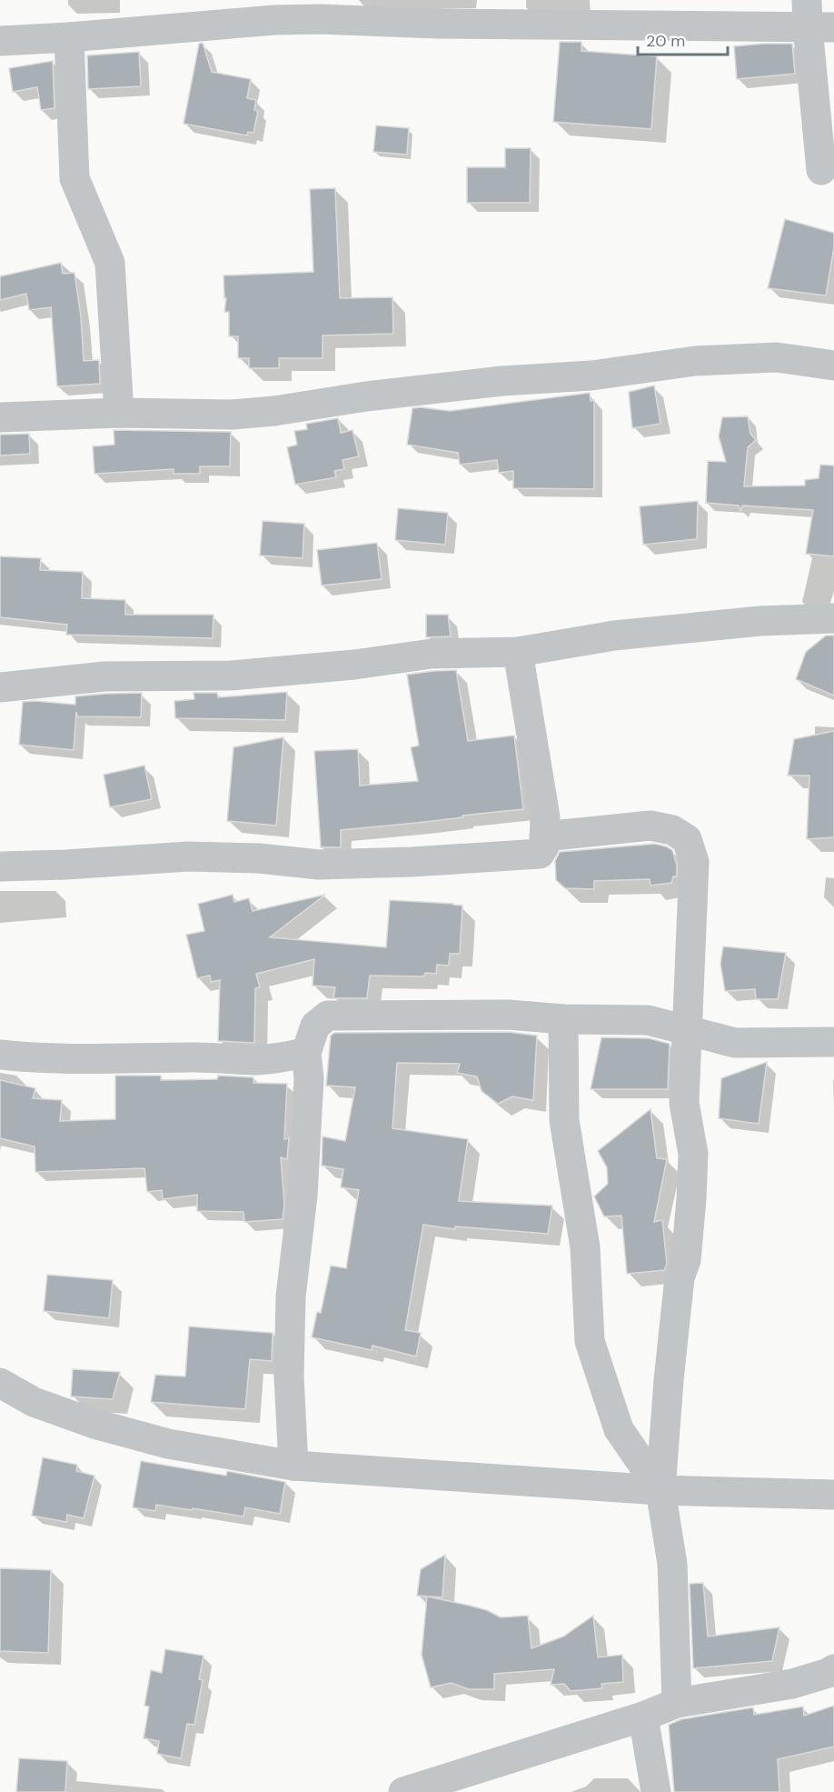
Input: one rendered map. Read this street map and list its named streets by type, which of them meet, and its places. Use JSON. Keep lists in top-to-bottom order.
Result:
{
  "scale_bar": "20 m"
}
